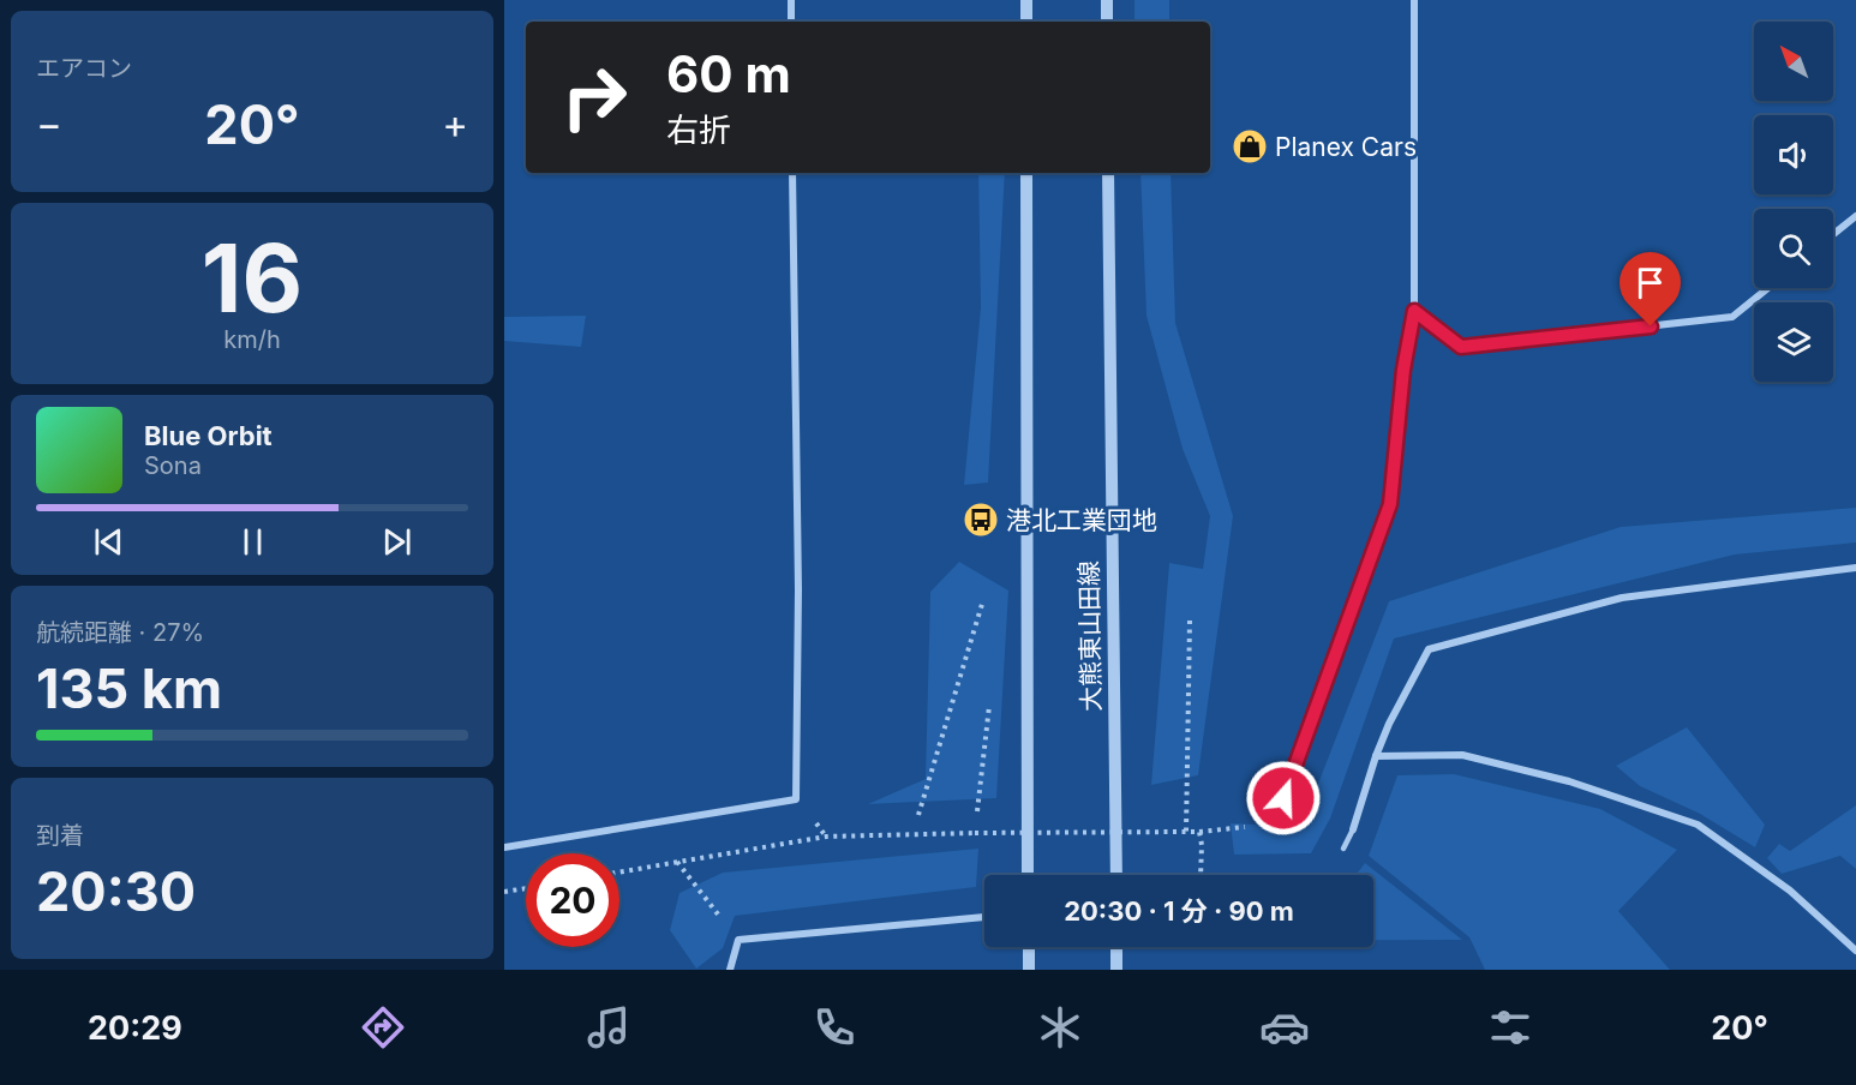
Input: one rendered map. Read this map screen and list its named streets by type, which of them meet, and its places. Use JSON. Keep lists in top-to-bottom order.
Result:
{
  "streets": {
    "street": ["大熊東山田線"]
  },
  "places": {
    "shop": ["Planex Cars"],
    "bus stop": ["港北工業団地"]
  },
  "north": "top left",
  "page": {
    "tile": [
      "エアコン",
      ["16", "km/h"],
      ["航続距離 · 27%", "135 km"],
      ["到着", "20:30"]
    ],
    "turn": ["60 m", "右折"],
    "heat": ["−", "20°", "+"],
    "song": ["Blue Orbit", "Sona"],
    "limit": "20",
    "trip": "20:30 · 1 分 · 90 m",
    "tabs": ["20:29", "20°"]
  }
}
